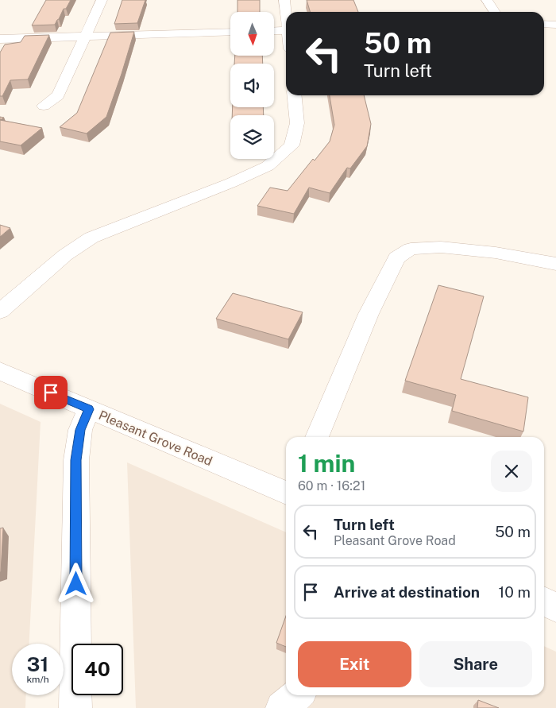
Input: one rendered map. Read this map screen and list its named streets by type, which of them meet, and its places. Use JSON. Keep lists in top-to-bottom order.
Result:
{
  "streets": {
    "street": ["Pleasant Grove Road"]
  },
  "north": "bottom",
  "page": {
    "turn": ["50 m", "Turn left"],
    "heading": ["1 min", "60 m · 16:21"],
    "list": [
      {
        "name": "Turn left",
        "note": "Pleasant Grove Road",
        "value": "50 m"
      },
      {
        "name": "Arrive at destination",
        "value": "10 m"
      }
    ],
    "buttons": ["Exit", "Share"],
    "speed": "31 km/h",
    "limit": "40"
  }
}
